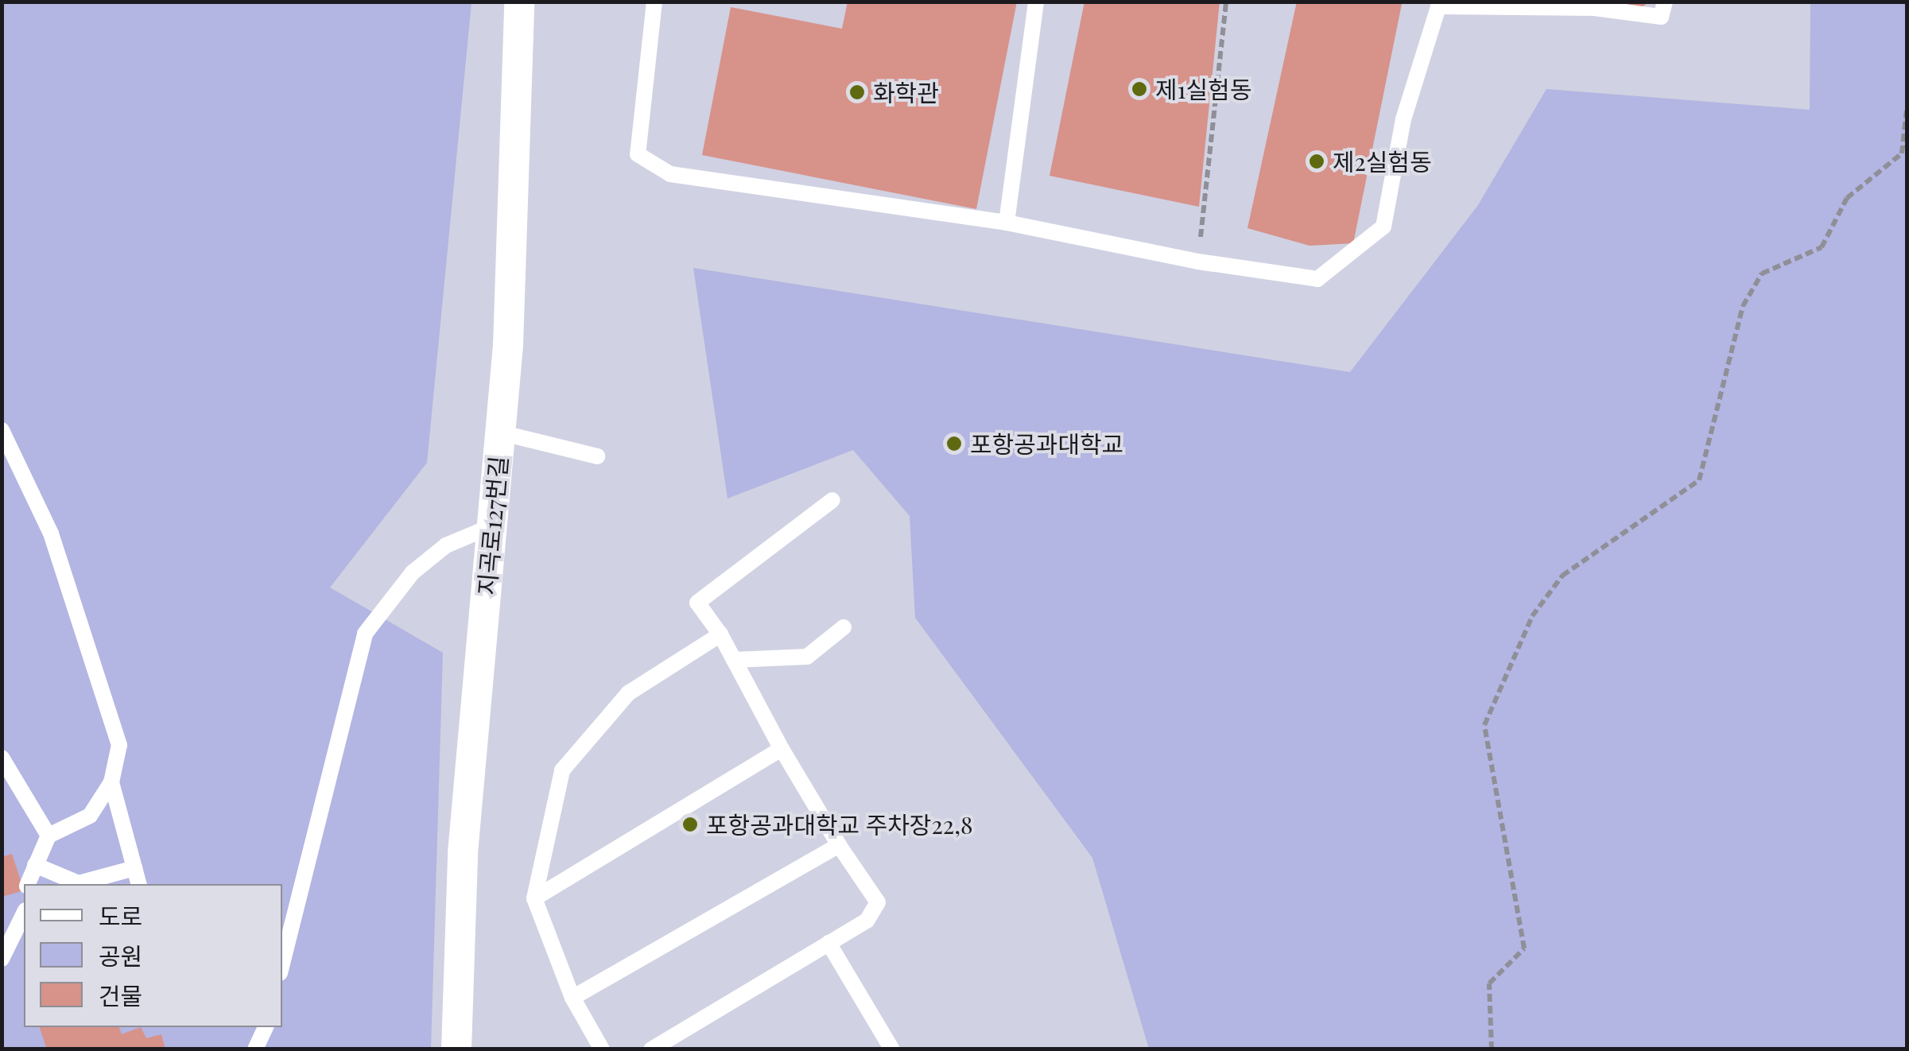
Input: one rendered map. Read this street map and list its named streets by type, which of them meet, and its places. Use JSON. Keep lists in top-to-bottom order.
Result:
{
  "streets": {
    "street": ["지곡로127번길"]
  },
  "places": [
    "제1실험동",
    "화학관",
    "제2실험동",
    "포항공과대학교",
    "포항공과대학교 주차장22,8"
  ],
  "legend": ["도로", "공원", "건물"]
}
